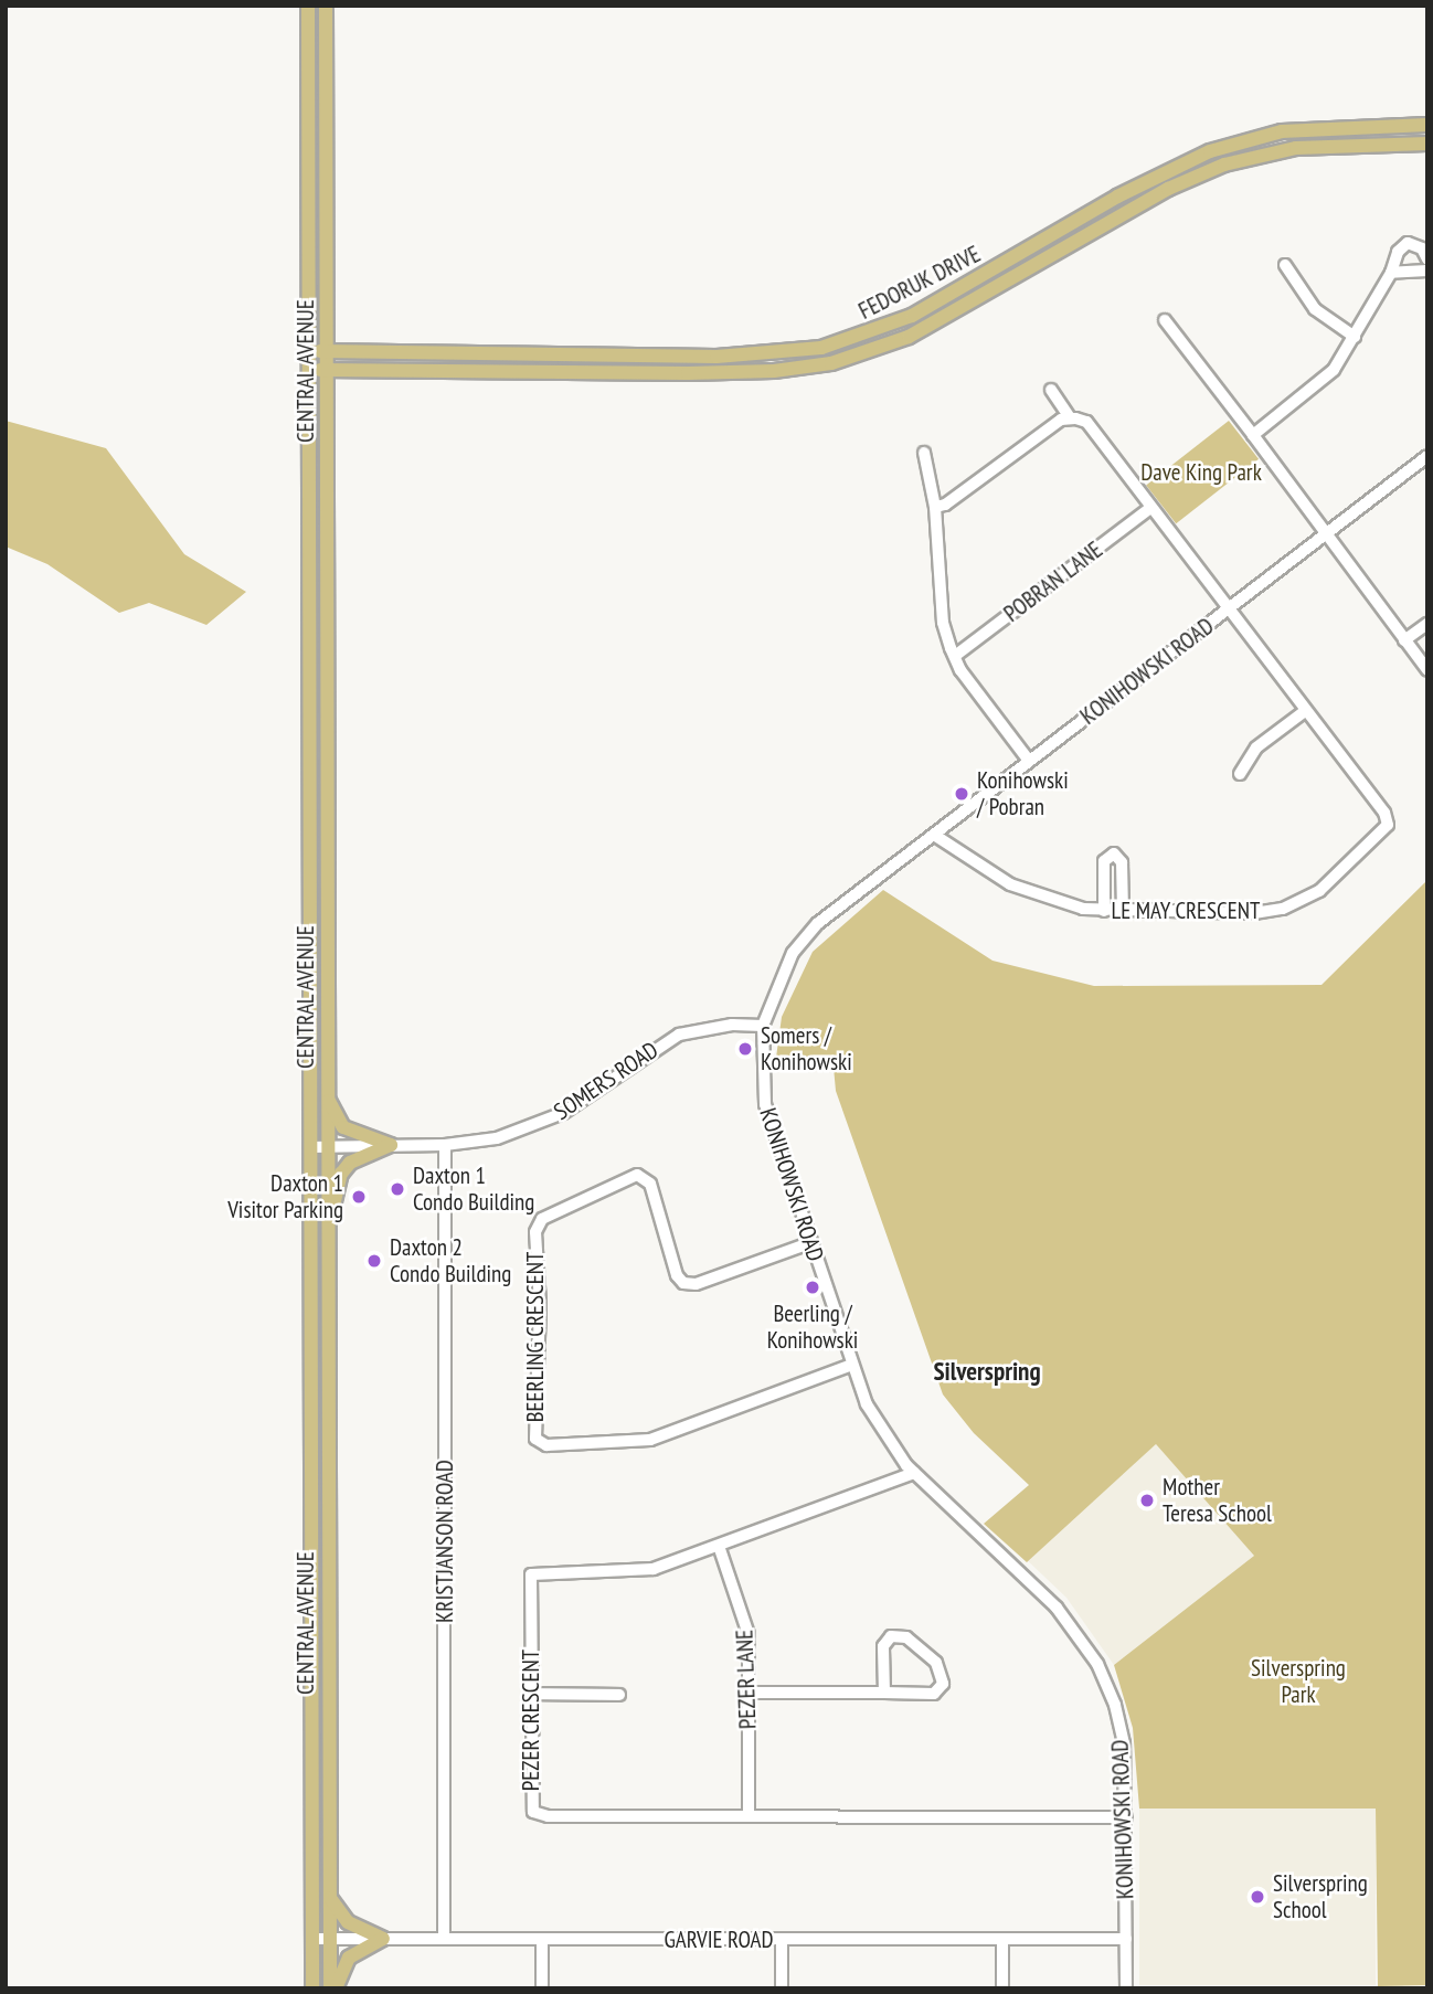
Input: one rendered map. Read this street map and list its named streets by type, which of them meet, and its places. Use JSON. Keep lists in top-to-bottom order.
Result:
{
  "streets": {
    "main road": ["FEDORUK DRIVE", "CENTRAL AVENUE"],
    "street": [
      "POBRAN LANE",
      "KONIHOWSKI ROAD",
      "LE MAY CRESCENT",
      "SOMERS ROAD",
      "BEERLING CRESCENT",
      "KRISTJANSON ROAD",
      "PEZER LANE",
      "PEZER CRESCENT",
      "GARVIE ROAD"
    ]
  },
  "crossings": [
    ["FEDORUK DRIVE", "CENTRAL AVENUE"],
    ["CENTRAL AVENUE", "SOMERS ROAD"],
    ["CENTRAL AVENUE", "GARVIE ROAD"],
    ["POBRAN LANE", "LE MAY CRESCENT"],
    ["KONIHOWSKI ROAD", "LE MAY CRESCENT"],
    ["KONIHOWSKI ROAD", "SOMERS ROAD"],
    ["KONIHOWSKI ROAD", "BEERLING CRESCENT"],
    ["KONIHOWSKI ROAD", "PEZER CRESCENT"],
    ["KONIHOWSKI ROAD", "GARVIE ROAD"],
    ["SOMERS ROAD", "KRISTJANSON ROAD"],
    ["KRISTJANSON ROAD", "GARVIE ROAD"],
    ["PEZER LANE", "PEZER CRESCENT"]
  ],
  "districts": ["Silverspring"],
  "parks": ["Dave King Park", "Silverspring Park"],
  "places": [
    "Konihowski / Pobran",
    "Somers / Konihowski",
    "Daxton 1 Condo Building",
    "Daxton 1 Visitor Parking",
    "Daxton 2 Condo Building",
    "Beerling / Konihowski",
    "Mother Teresa School",
    "Silverspring School"
  ]
}
